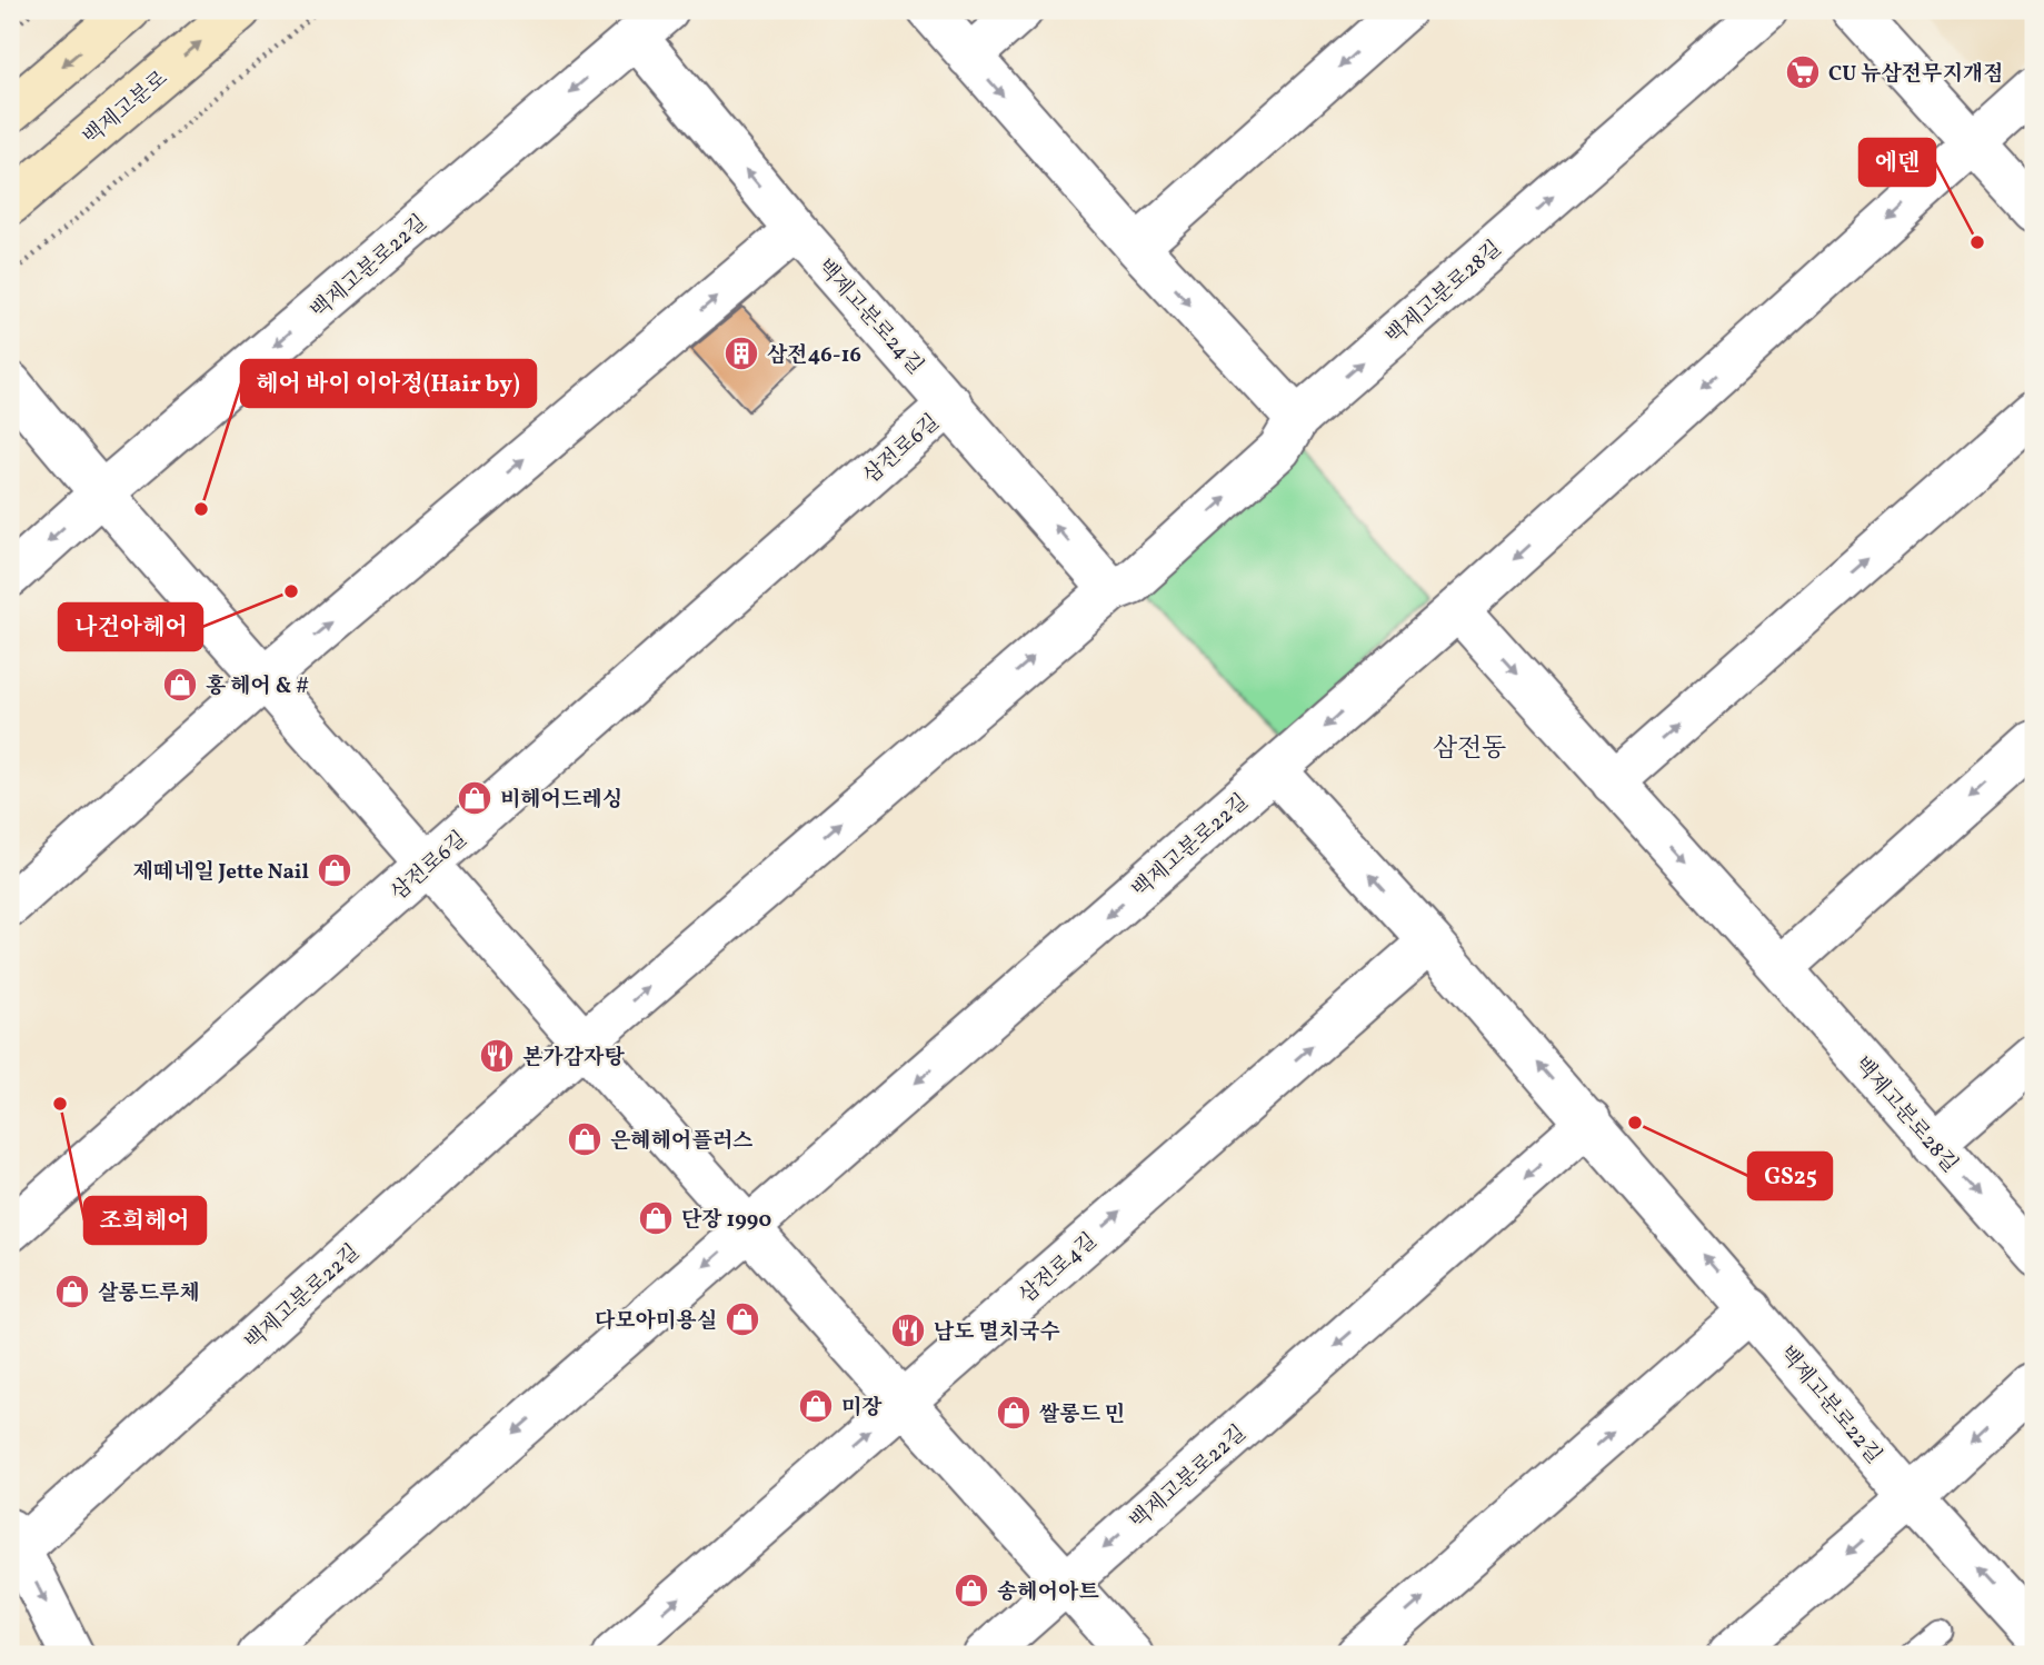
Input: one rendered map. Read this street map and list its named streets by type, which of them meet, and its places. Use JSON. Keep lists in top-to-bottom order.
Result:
{
  "streets": {
    "main road": ["백제고분로"],
    "street": [
      "백제고분로22길",
      "백제고분로28길",
      "백제고분로24길",
      "삼전로6길",
      "삼전로4길"
    ]
  },
  "crossings": [
    ["백제고분로22길", "백제고분로28길"],
    ["백제고분로22길", "백제고분로24길"],
    ["백제고분로22길", "삼전로4길"],
    ["백제고분로24길", "삼전로6길"]
  ],
  "one_way": ["삼전로4길"],
  "districts": ["삼전동"],
  "places": {
    "supermarket": ["CU 뉴삼전무지개점"],
    "other": [
      "에덴",
      "헤어 바이 이아정(Hair by)",
      "나건아헤어",
      "조희헤어",
      "GS25"
    ],
    "building": ["삼전46-16"],
    "shop": [
      "홍 헤어 & #",
      "비헤어드레싱",
      "제떼네일 Jette Nail",
      "은혜헤어플러스",
      "단장 1990",
      "살롱드루체",
      "다모아미용실",
      "미장",
      "쌀롱드 민",
      "송헤어아트"
    ],
    "restaurant": ["본가감자탕", "남도 멸치국수"]
  }
}
